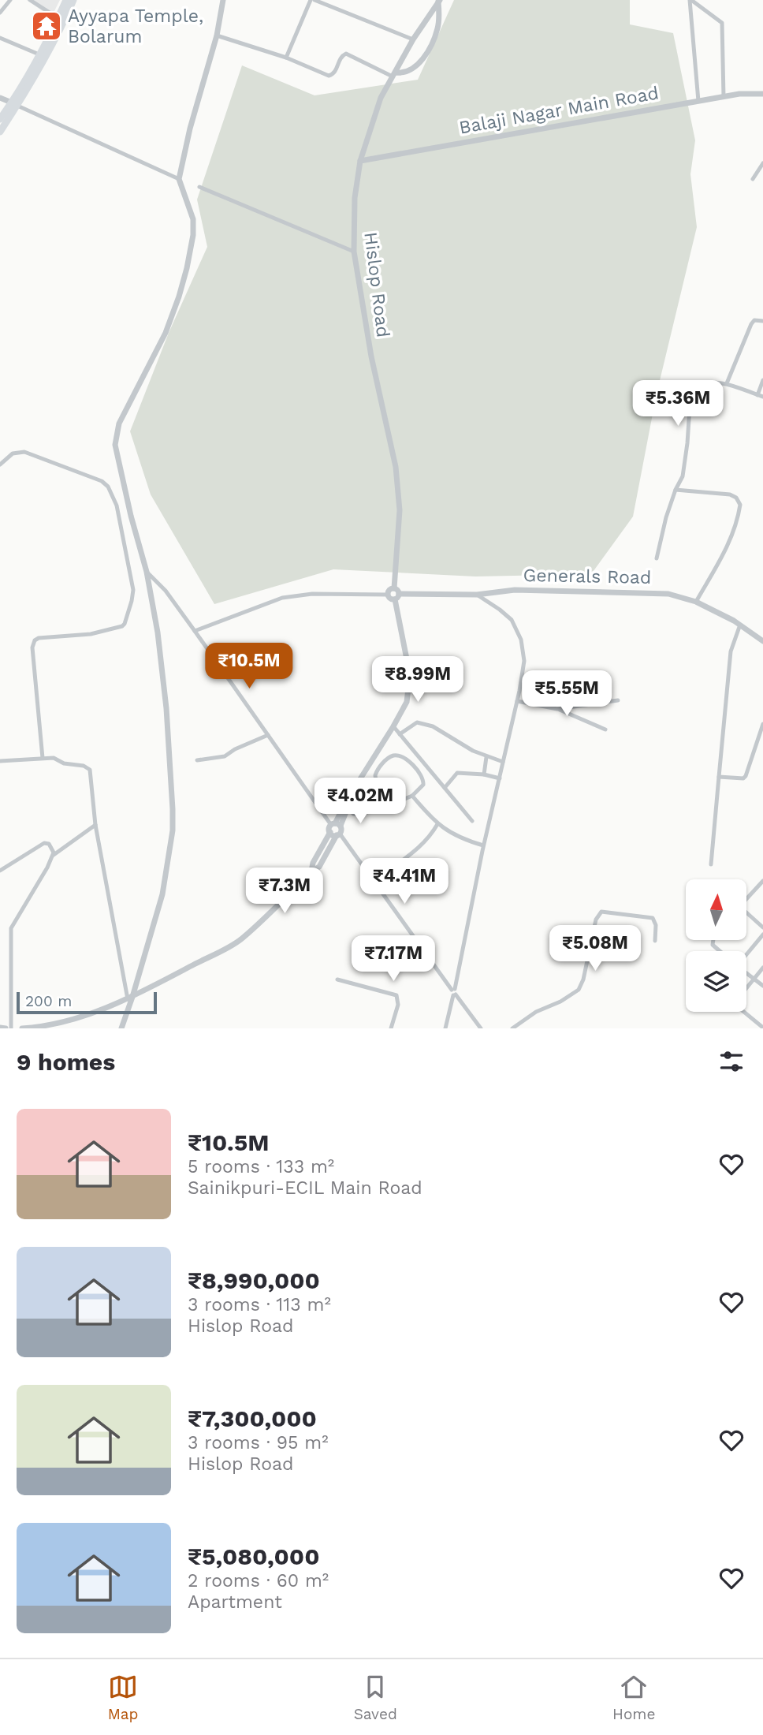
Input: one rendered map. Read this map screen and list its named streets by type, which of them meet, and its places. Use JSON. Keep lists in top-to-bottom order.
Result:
{
  "streets": {
    "street": ["Balaji Nagar Main Road", "Hislop Road", "Generals Road"]
  },
  "crossings": [
    ["Balaji Nagar Main Road", "Hislop Road"],
    ["Hislop Road", "Generals Road"]
  ],
  "places": {
    "temple": ["Ayyapa Temple, Bolarum"]
  },
  "scale_bar": "200 m",
  "north": "top",
  "page": {
    "price": [
      "₹5.36M",
      "₹10.5M",
      "₹8.99M",
      "₹5.55M",
      "₹4.02M",
      "₹4.41M",
      "₹7.3M",
      "₹5.08M",
      "₹7.17M"
    ],
    "scale": "200 m",
    "heading": "9 homes",
    "list": [
      {
        "name": "₹10.5M",
        "note": "5 rooms · 133 m² · Sainikpuri-ECIL Main Road"
      },
      {
        "name": "₹8,990,000",
        "note": "3 rooms · 113 m² · Hislop Road"
      },
      {
        "name": "₹7,300,000",
        "note": "3 rooms · 95 m² · Hislop Road"
      },
      {
        "name": "₹5,080,000",
        "note": "2 rooms · 60 m² · Apartment"
      }
    ],
    "tabs": ["Map", "Saved", "Home"]
  }
}
